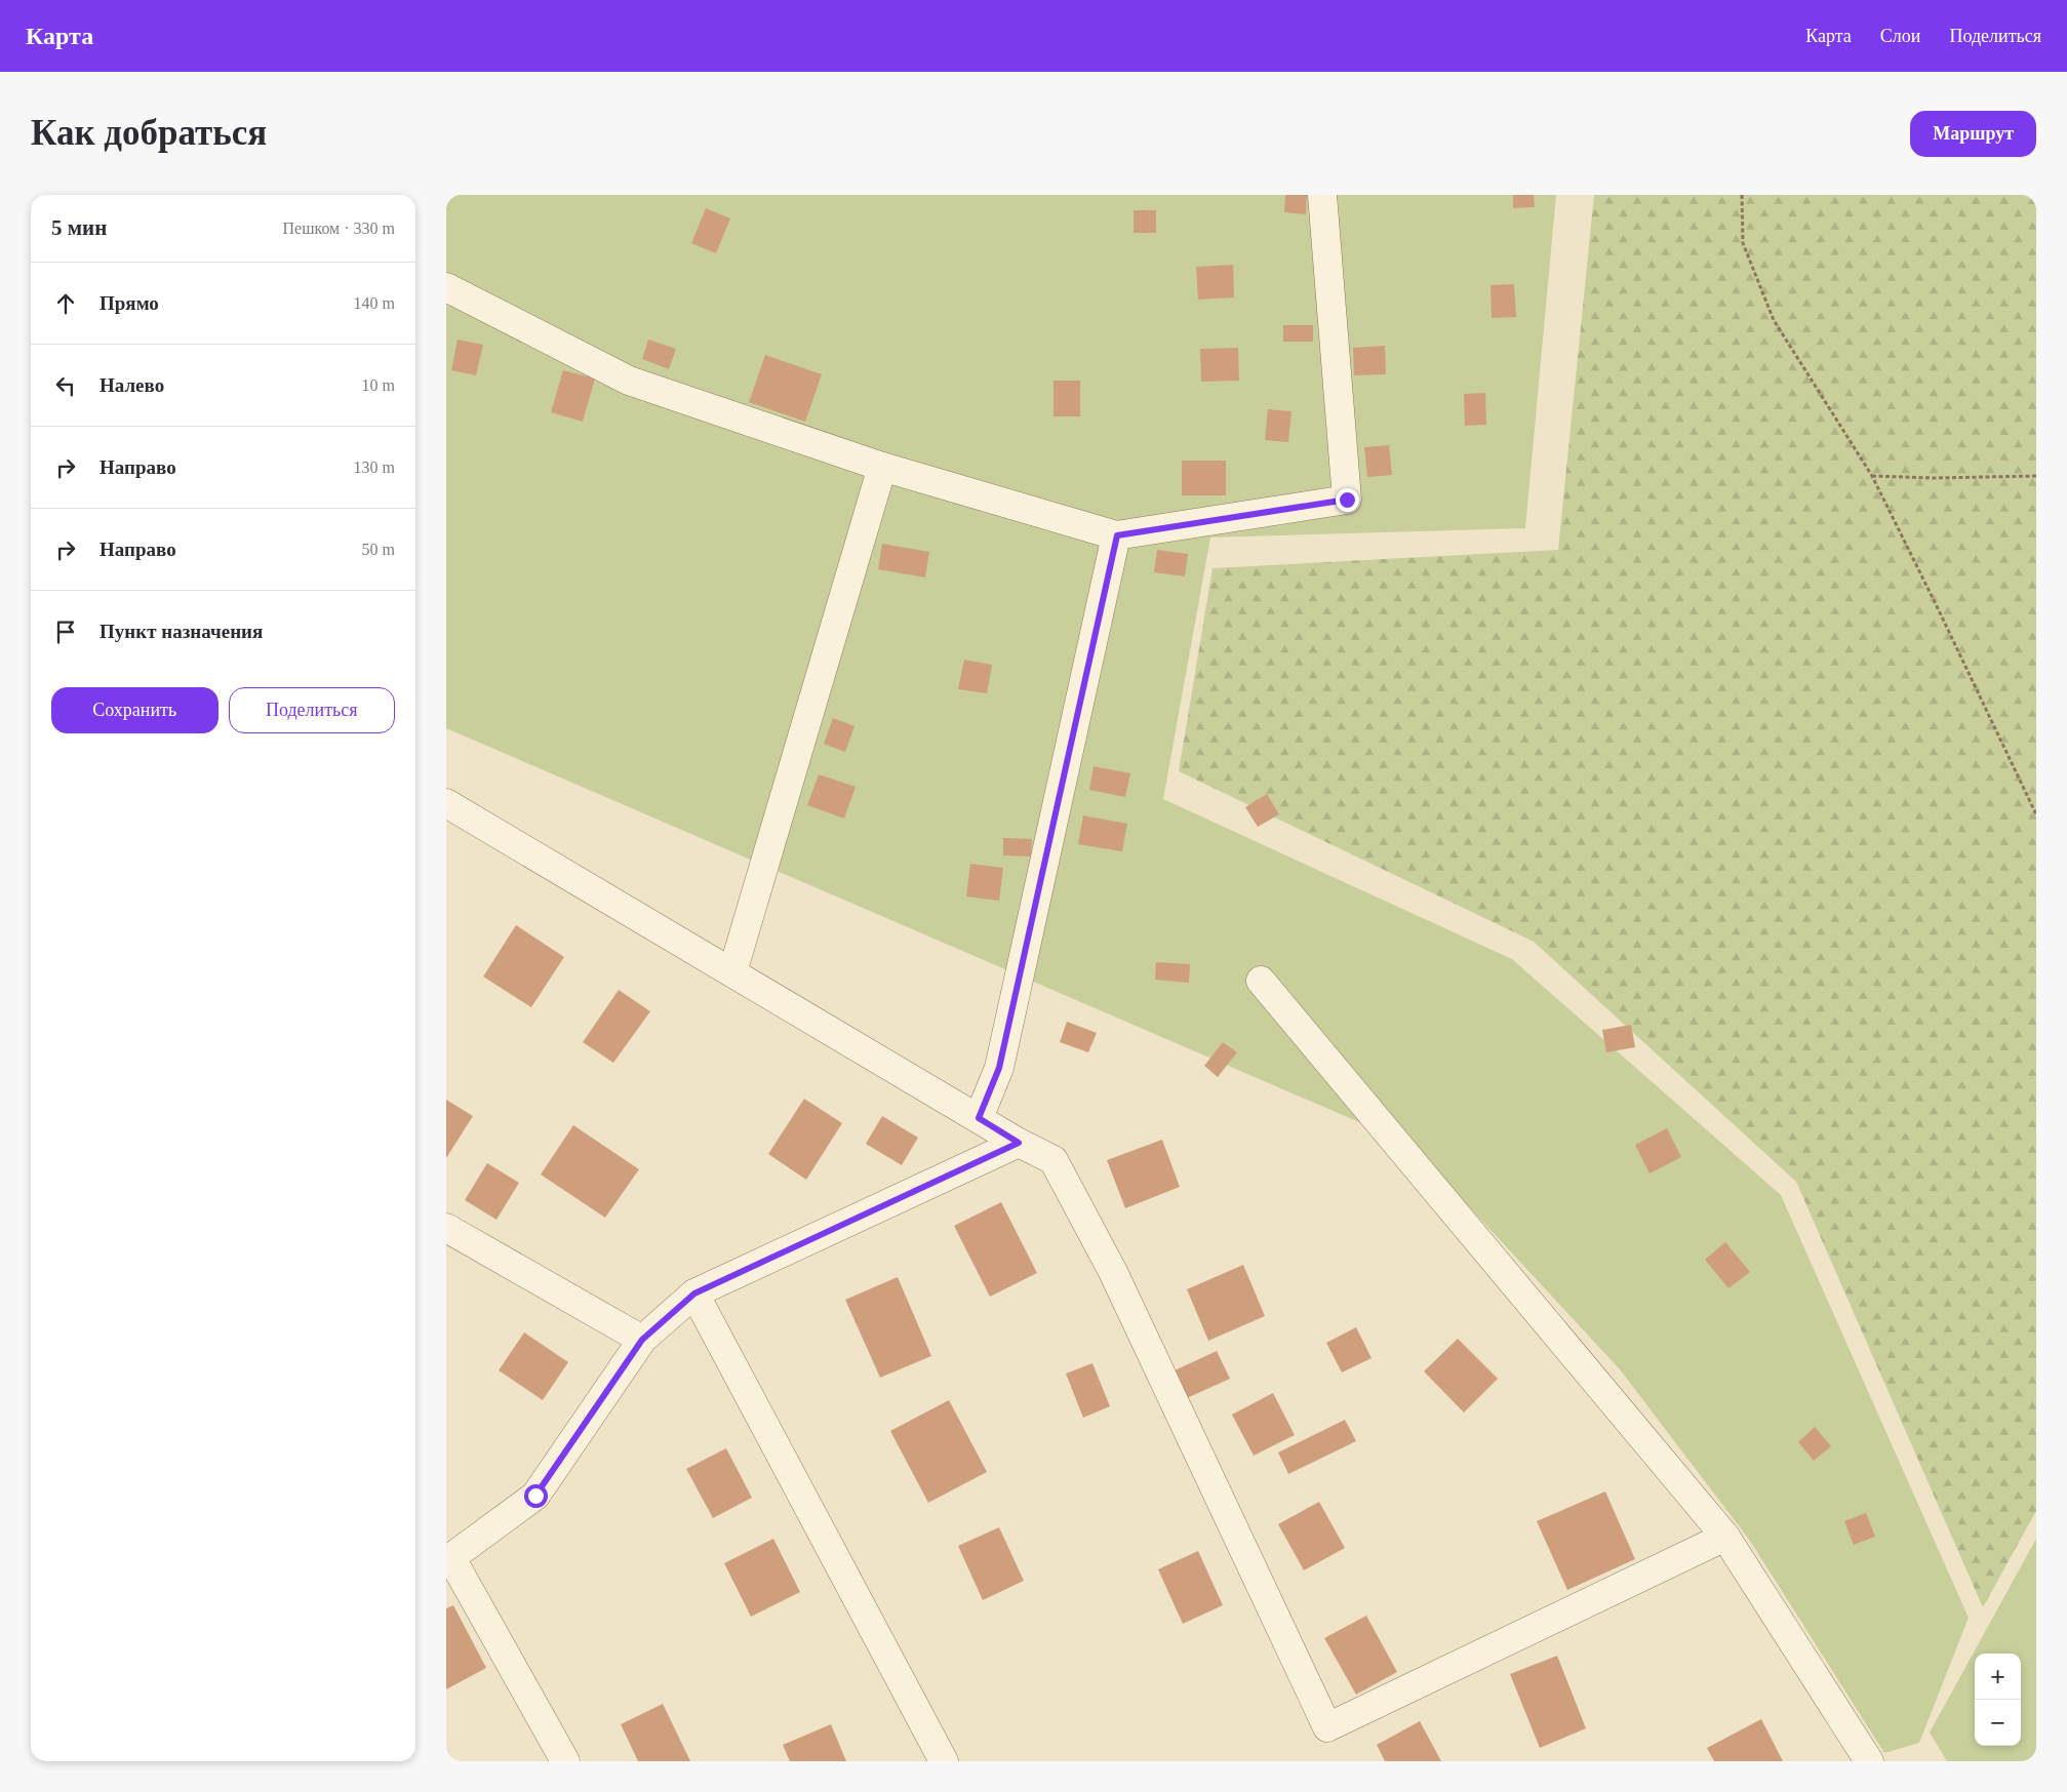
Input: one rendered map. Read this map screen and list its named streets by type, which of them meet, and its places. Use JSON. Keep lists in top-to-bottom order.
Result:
{
  "page": {
    "header": "Карта",
    "nav": ["Карта", "Слои", "Поделиться"],
    "buttons": [
      "Маршрут",
      ["Сохранить", "Поделиться"]
    ],
    "title": "Как добраться",
    "heading": ["5 мин", "Пешком · 330 m"],
    "list": [
      ["Прямо", "140 m"],
      ["Налево", "10 m"],
      ["Направо", "130 m"],
      ["Направо", "50 m"],
      "Пункт назначения"
    ],
    "map_buttons": ["+", "−"]
  }
}
